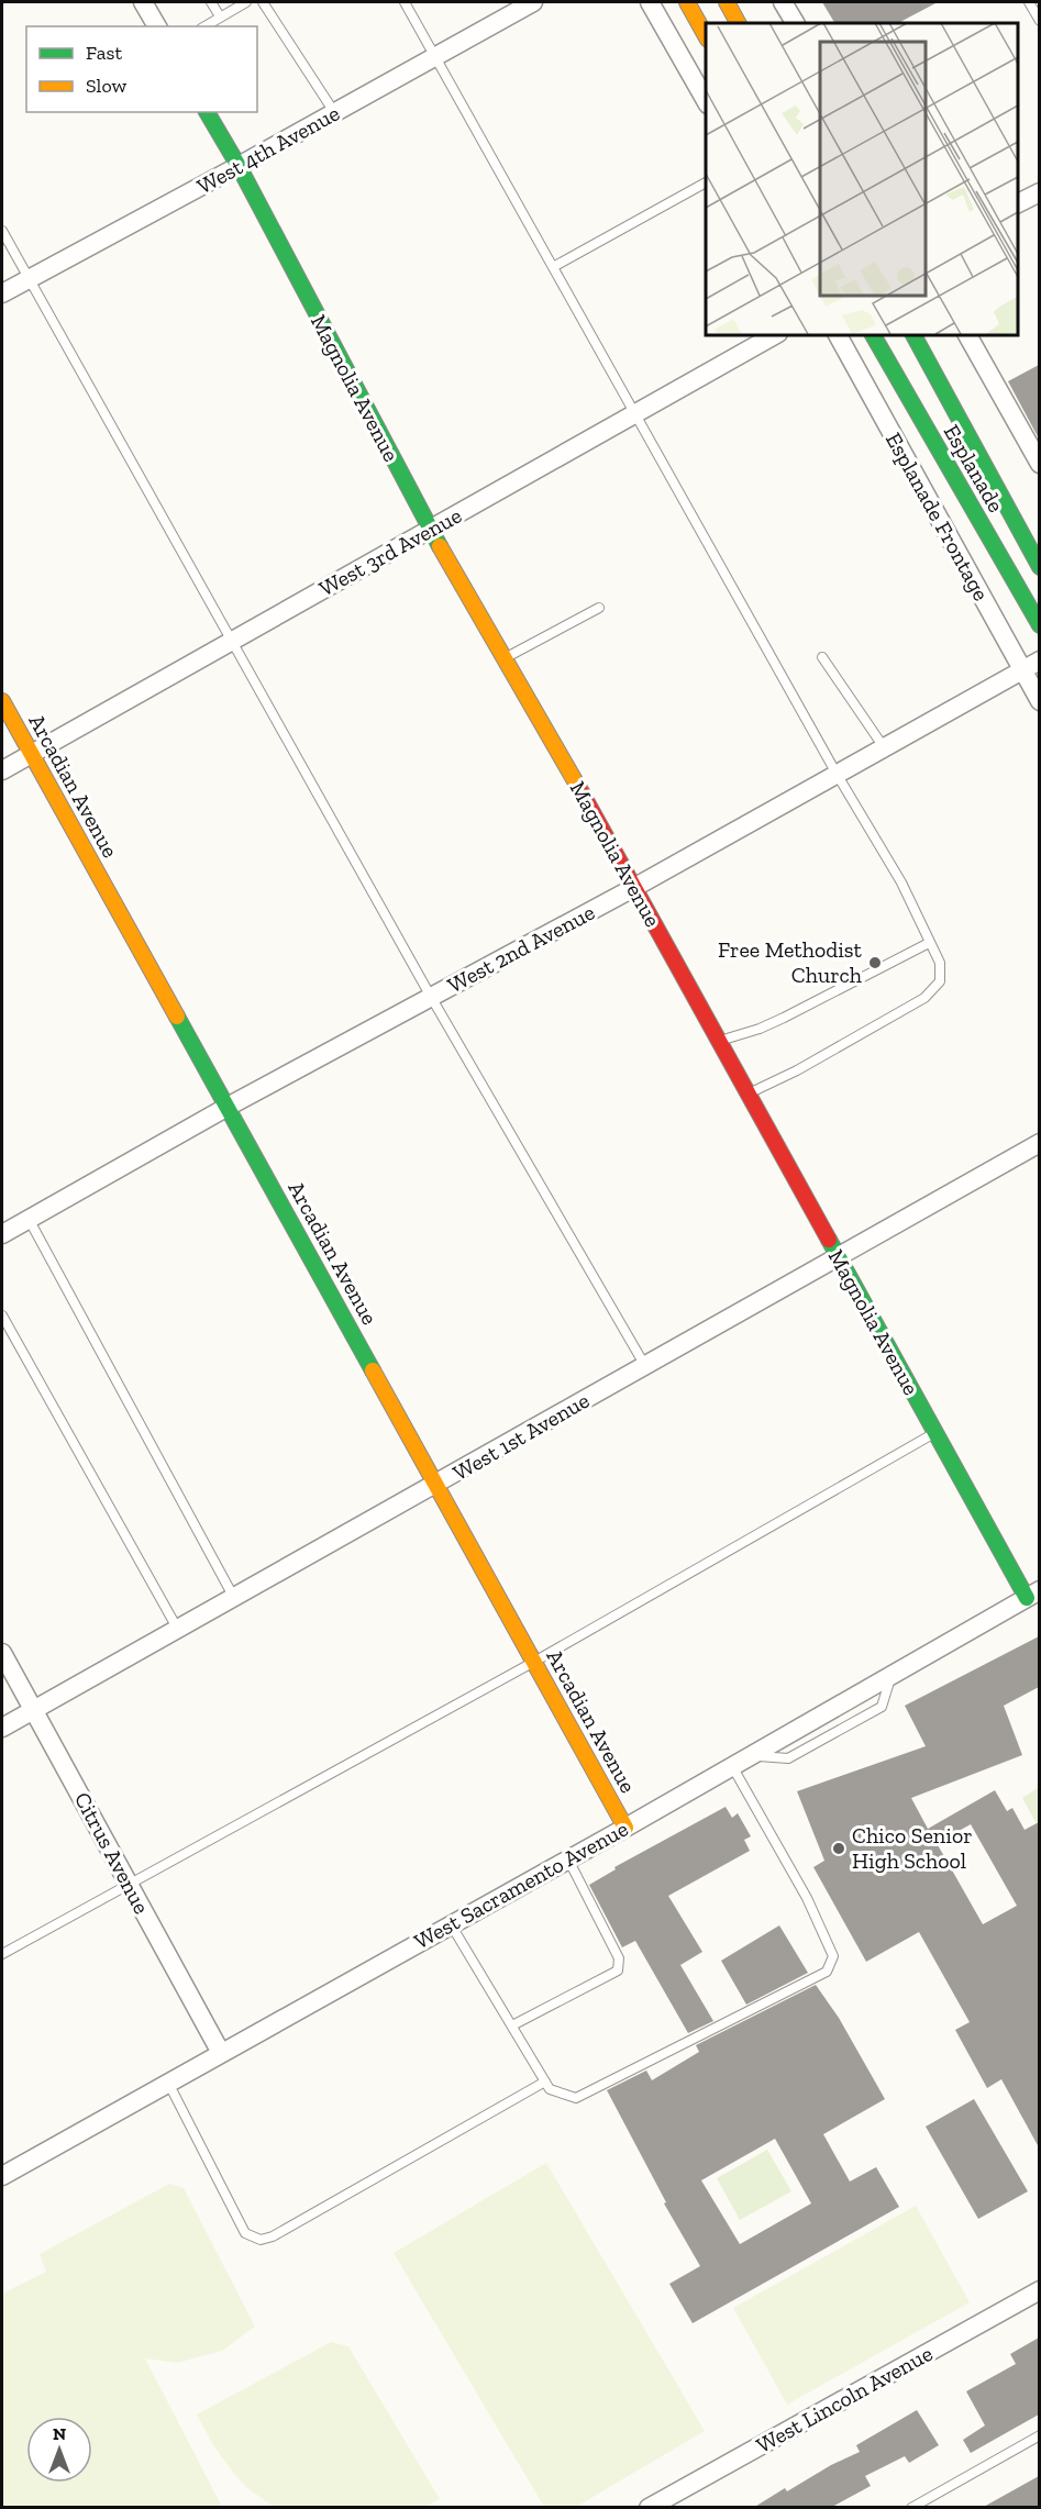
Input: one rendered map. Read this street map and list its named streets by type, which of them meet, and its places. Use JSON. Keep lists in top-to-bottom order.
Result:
{
  "streets": {
    "street": [
      "West 4th Avenue",
      "Magnolia Avenue",
      "Esplanade",
      "Esplanade Frontage",
      "West 3rd Avenue",
      "Arcadian Avenue",
      "West 2nd Avenue",
      "West 1st Avenue",
      "Citrus Avenue",
      "West Sacramento Avenue",
      "West Lincoln Avenue"
    ]
  },
  "crossings": [
    ["West 4th Avenue", "Magnolia Avenue"],
    ["Magnolia Avenue", "West 3rd Avenue"],
    ["Magnolia Avenue", "West 2nd Avenue"],
    ["Magnolia Avenue", "West 1st Avenue"],
    ["Magnolia Avenue", "West Sacramento Avenue"],
    ["Esplanade Frontage", "West 2nd Avenue"],
    ["West 3rd Avenue", "Arcadian Avenue"],
    ["Arcadian Avenue", "West 2nd Avenue"],
    ["Arcadian Avenue", "West 1st Avenue"],
    ["Arcadian Avenue", "West Sacramento Avenue"],
    ["West 1st Avenue", "Citrus Avenue"],
    ["Citrus Avenue", "West Sacramento Avenue"]
  ],
  "places": ["Free Methodist Church", "Chico Senior High School"],
  "legend": ["Fast", "Slow"],
  "north": "top"
}
